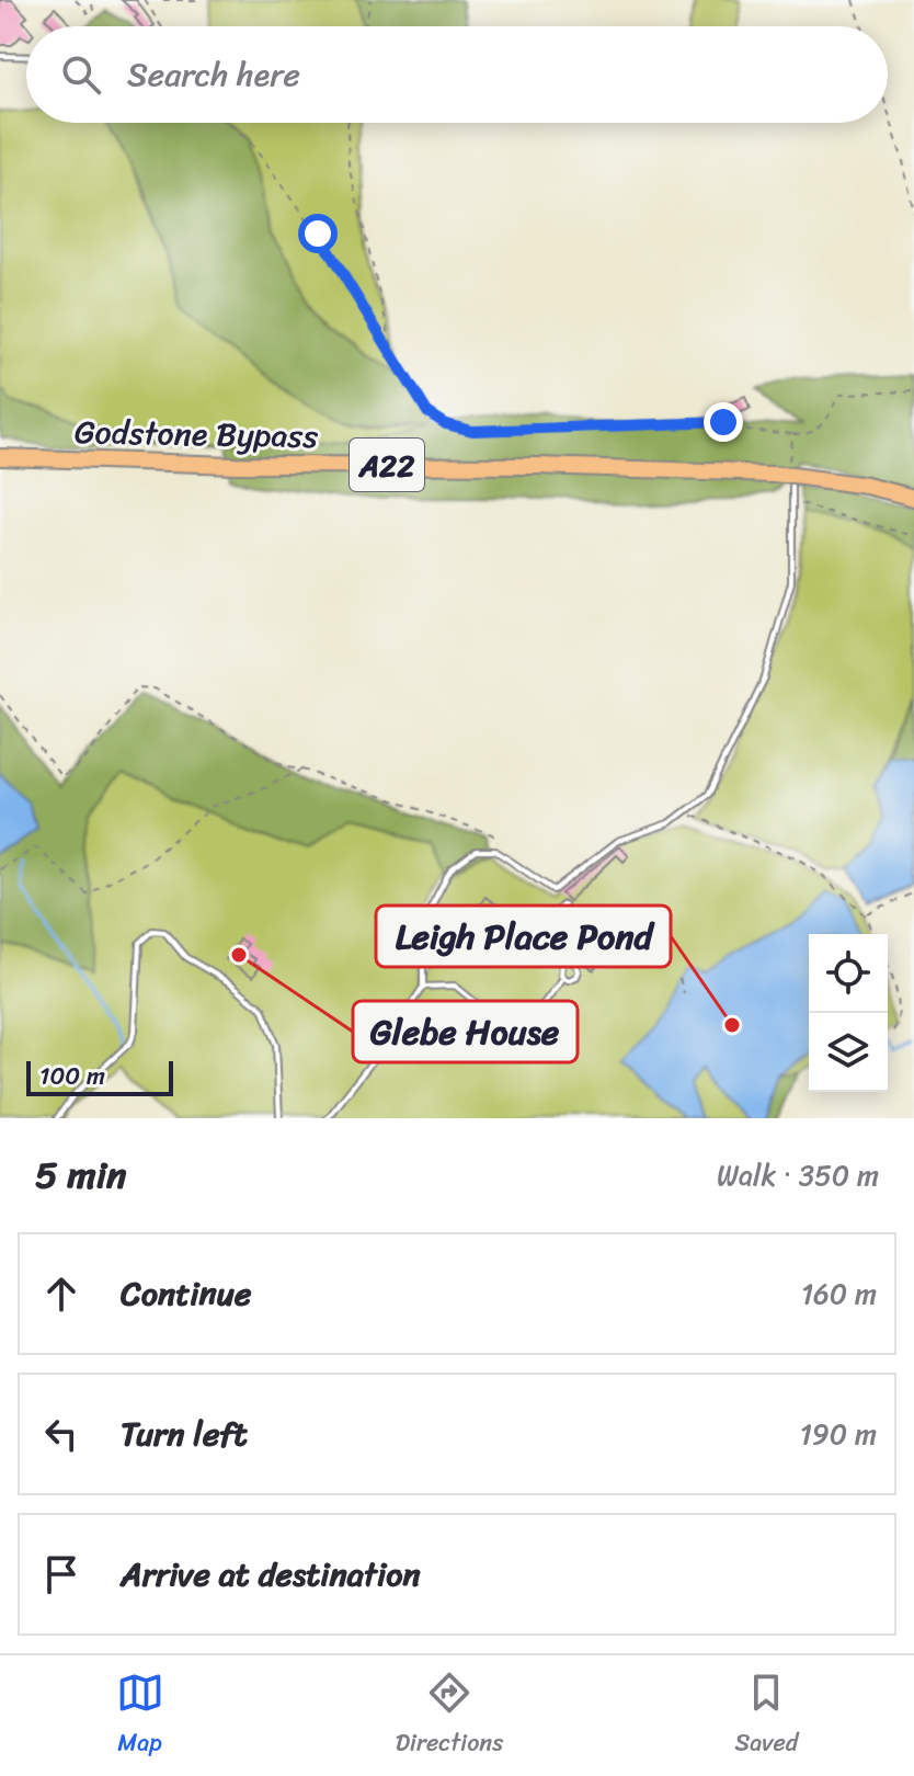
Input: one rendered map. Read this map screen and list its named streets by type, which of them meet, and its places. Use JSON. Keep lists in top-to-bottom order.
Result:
{
  "streets": {
    "highway": ["Godstone Bypass", "A22"]
  },
  "places": ["Glebe House", "Leigh Place Pond"],
  "scale_bar": "100 m",
  "page": {
    "search": "Search here",
    "scale": "100 m",
    "heading": ["5 min", "Walk · 350 m"],
    "list": [
      ["Continue", "160 m"],
      ["Turn left", "190 m"],
      "Arrive at destination"
    ],
    "nav": ["Map", "Directions", "Saved"]
  }
}
